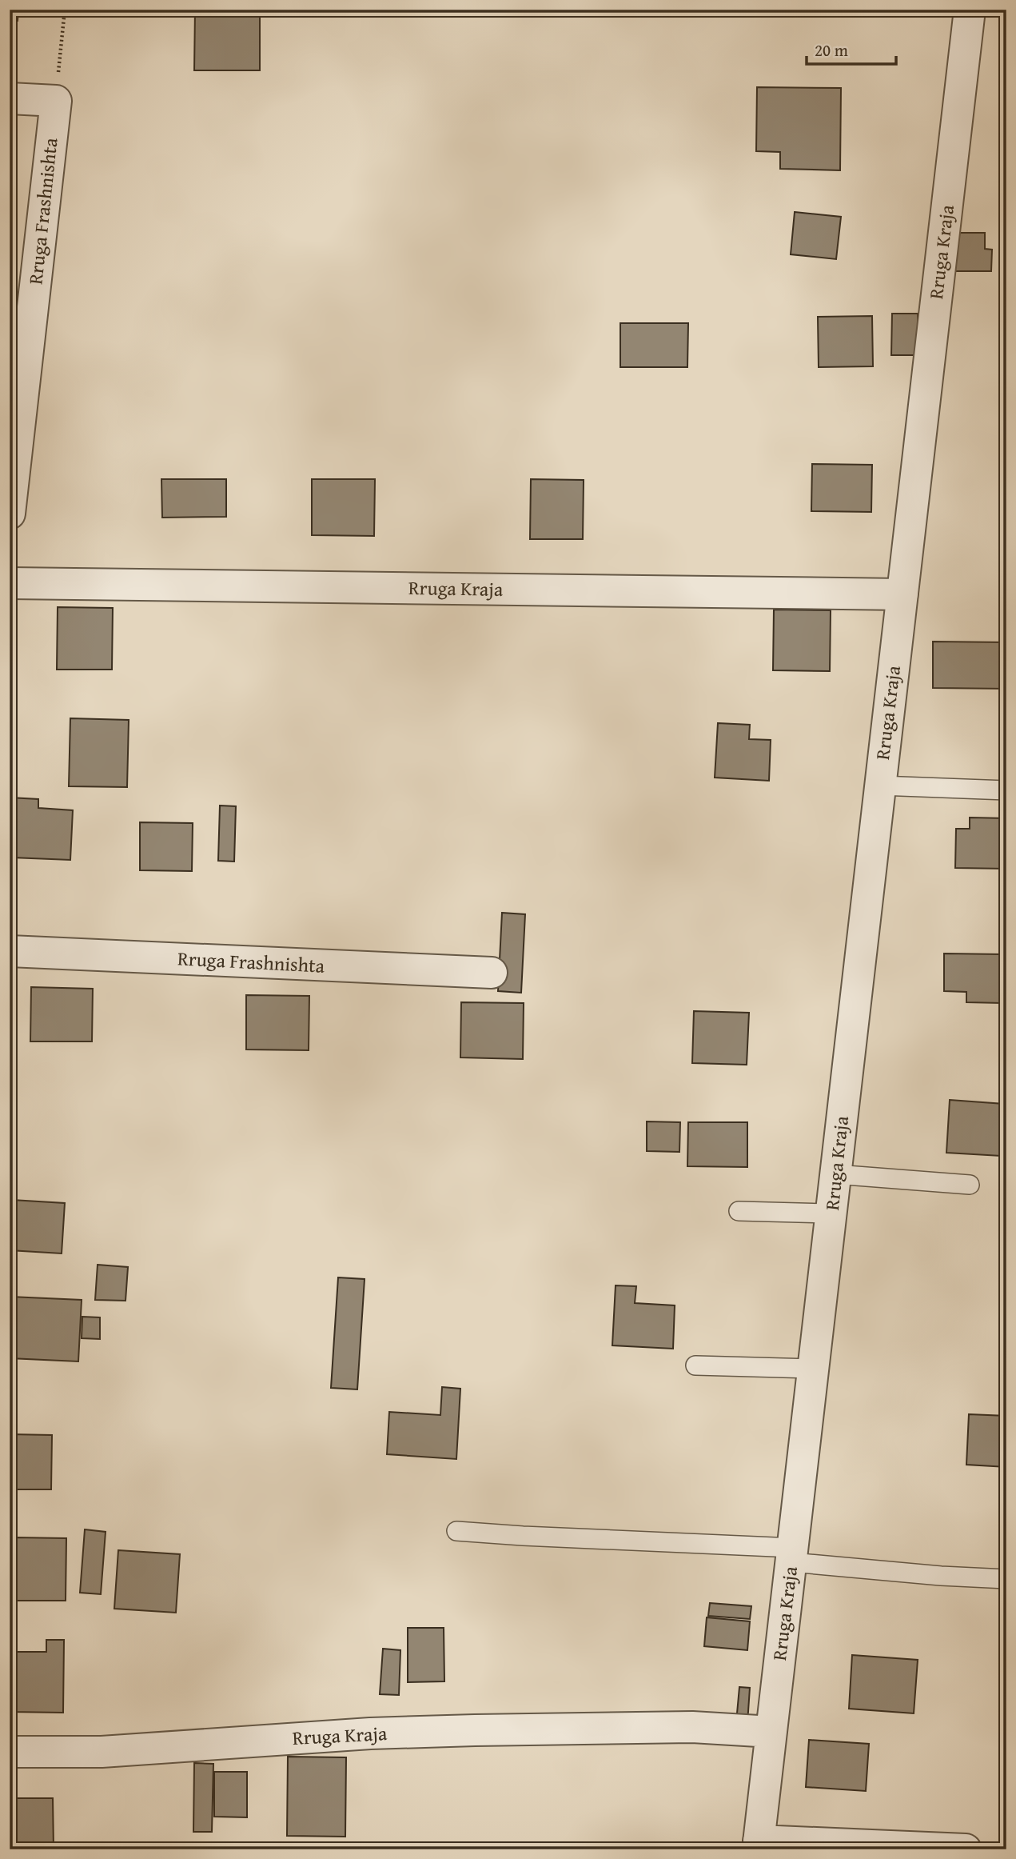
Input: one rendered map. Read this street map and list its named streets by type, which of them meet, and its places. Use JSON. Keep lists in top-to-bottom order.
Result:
{
  "streets": {
    "street": ["Rruga Frashnishta", "Rruga Kraja"]
  },
  "scale_bar": "20 m"
}
